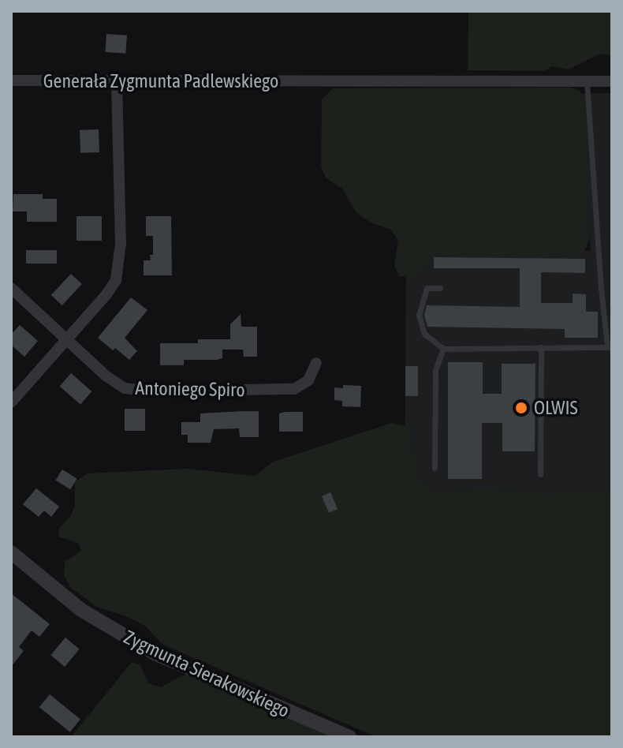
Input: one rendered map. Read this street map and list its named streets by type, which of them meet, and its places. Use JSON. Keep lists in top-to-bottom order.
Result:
{
  "streets": {
    "street": ["Generała Zygmunta Padlewskiego", "Antoniego Spiro", "Zygmunta Sierakowskiego"]
  },
  "places": ["OLWIS"]
}
